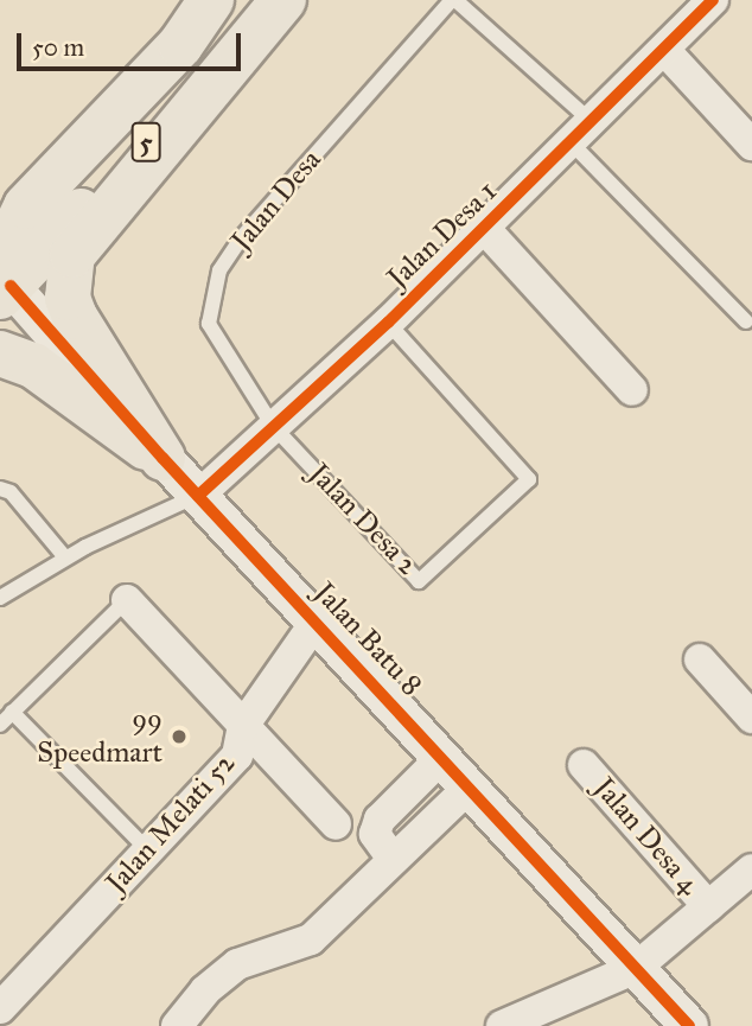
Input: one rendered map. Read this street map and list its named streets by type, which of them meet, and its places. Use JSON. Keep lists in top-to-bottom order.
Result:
{
  "streets": {
    "highway": ["5"],
    "street": [
      "Jalan Desa 1",
      "Jalan Batu 8",
      "Jalan Melati 52",
      "Jalan Desa 4"
    ],
    "lane": ["Jalan Desa", "Jalan Desa 2"]
  },
  "crossings": [
    ["5", "Jalan Batu 8"],
    ["Jalan Desa", "Jalan Desa 1"],
    ["Jalan Desa", "Jalan Desa 2"],
    ["Jalan Desa 1", "Jalan Desa 2"],
    ["Jalan Desa 1", "Jalan Batu 8"],
    ["Jalan Batu 8", "Jalan Melati 52"]
  ],
  "places": ["99 Speedmart"],
  "scale_bar": "50 m"
}
